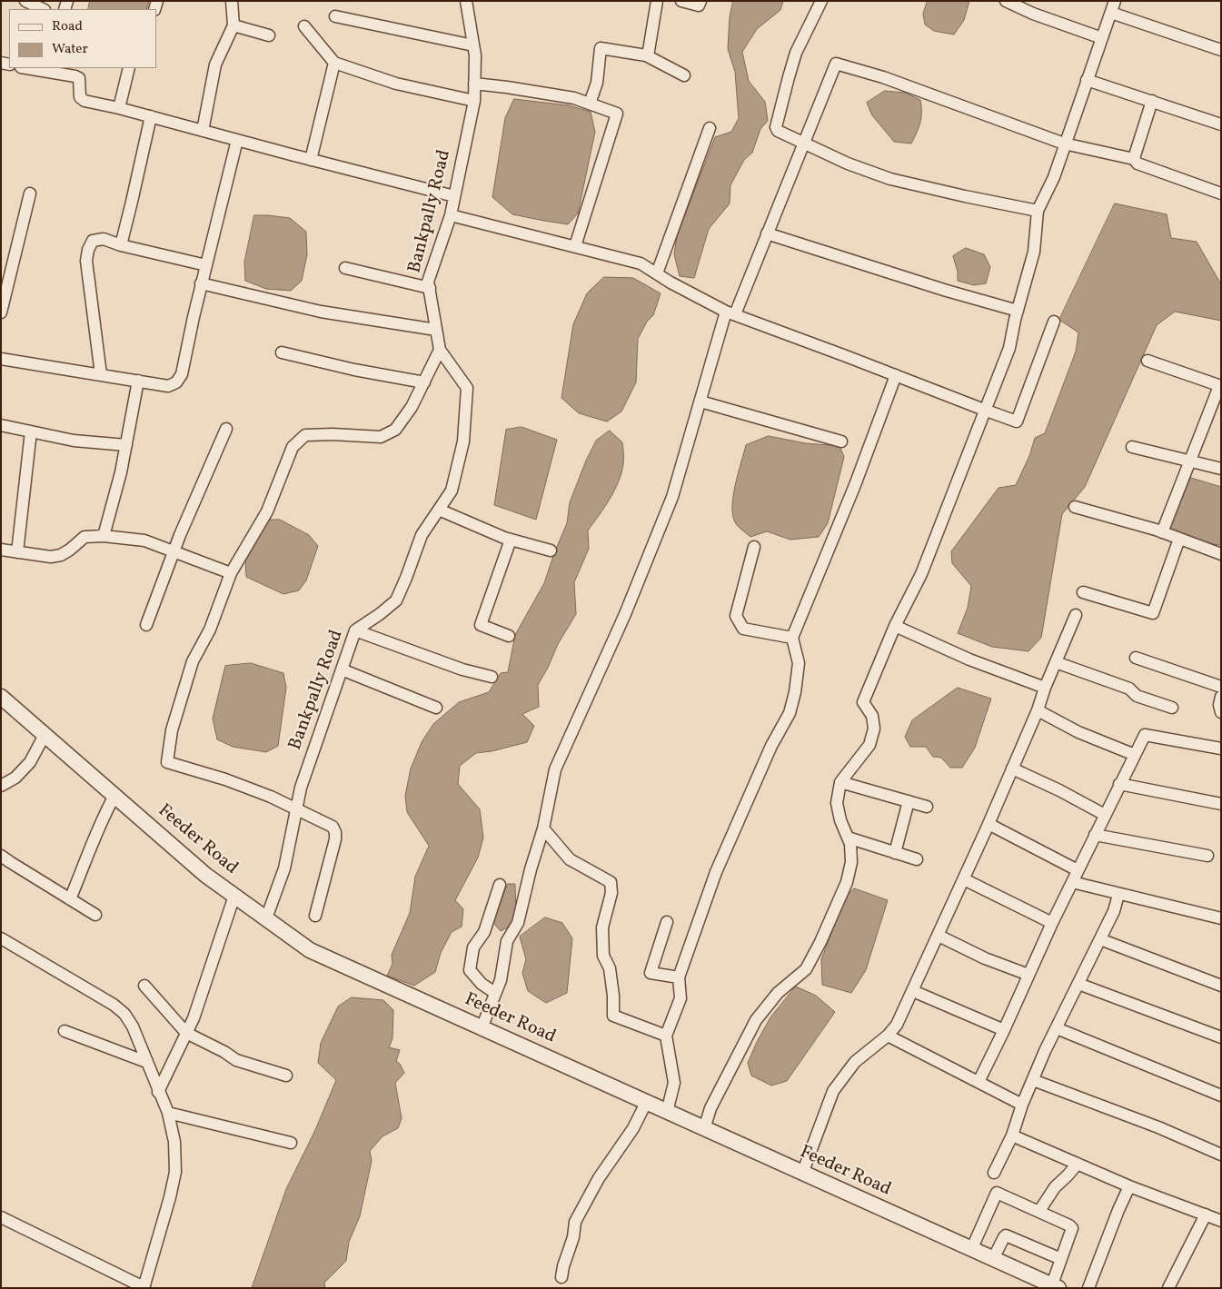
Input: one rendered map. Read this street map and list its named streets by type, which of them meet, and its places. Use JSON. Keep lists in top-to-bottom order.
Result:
{
  "streets": {
    "street": ["Bankpally Road", "Feeder Road"]
  },
  "crossings": [
    ["Bankpally Road", "Feeder Road"]
  ],
  "legend": ["Road", "Water"]
}
